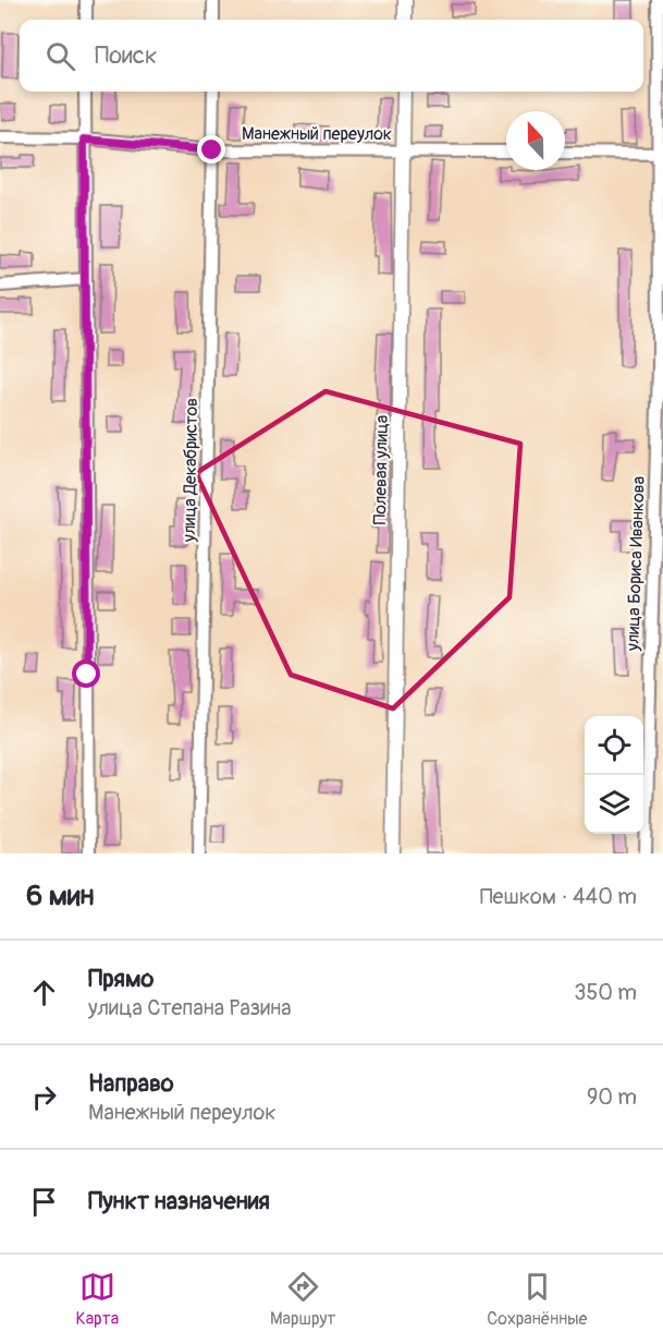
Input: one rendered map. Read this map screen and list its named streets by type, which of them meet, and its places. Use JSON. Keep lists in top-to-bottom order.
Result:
{
  "streets": {
    "street": [
      "Манежный переулок",
      "улица Декабристов",
      "Полевая улица",
      "улица Бориса Иванкова"
    ]
  },
  "crossings": [
    ["Манежный переулок", "улица Декабристов"],
    ["Манежный переулок", "Полевая улица"]
  ],
  "north": "top",
  "page": {
    "search": "Поиск",
    "heading": ["6 мин", "Пешком · 440 m"],
    "list": [
      ["Прямо", "улица Степана Разина", "350 m"],
      ["Направо", "Манежный переулок", "90 m"],
      "Пункт назначения"
    ],
    "nav": ["Карта", "Маршрут", "Сохранённые"]
  }
}
